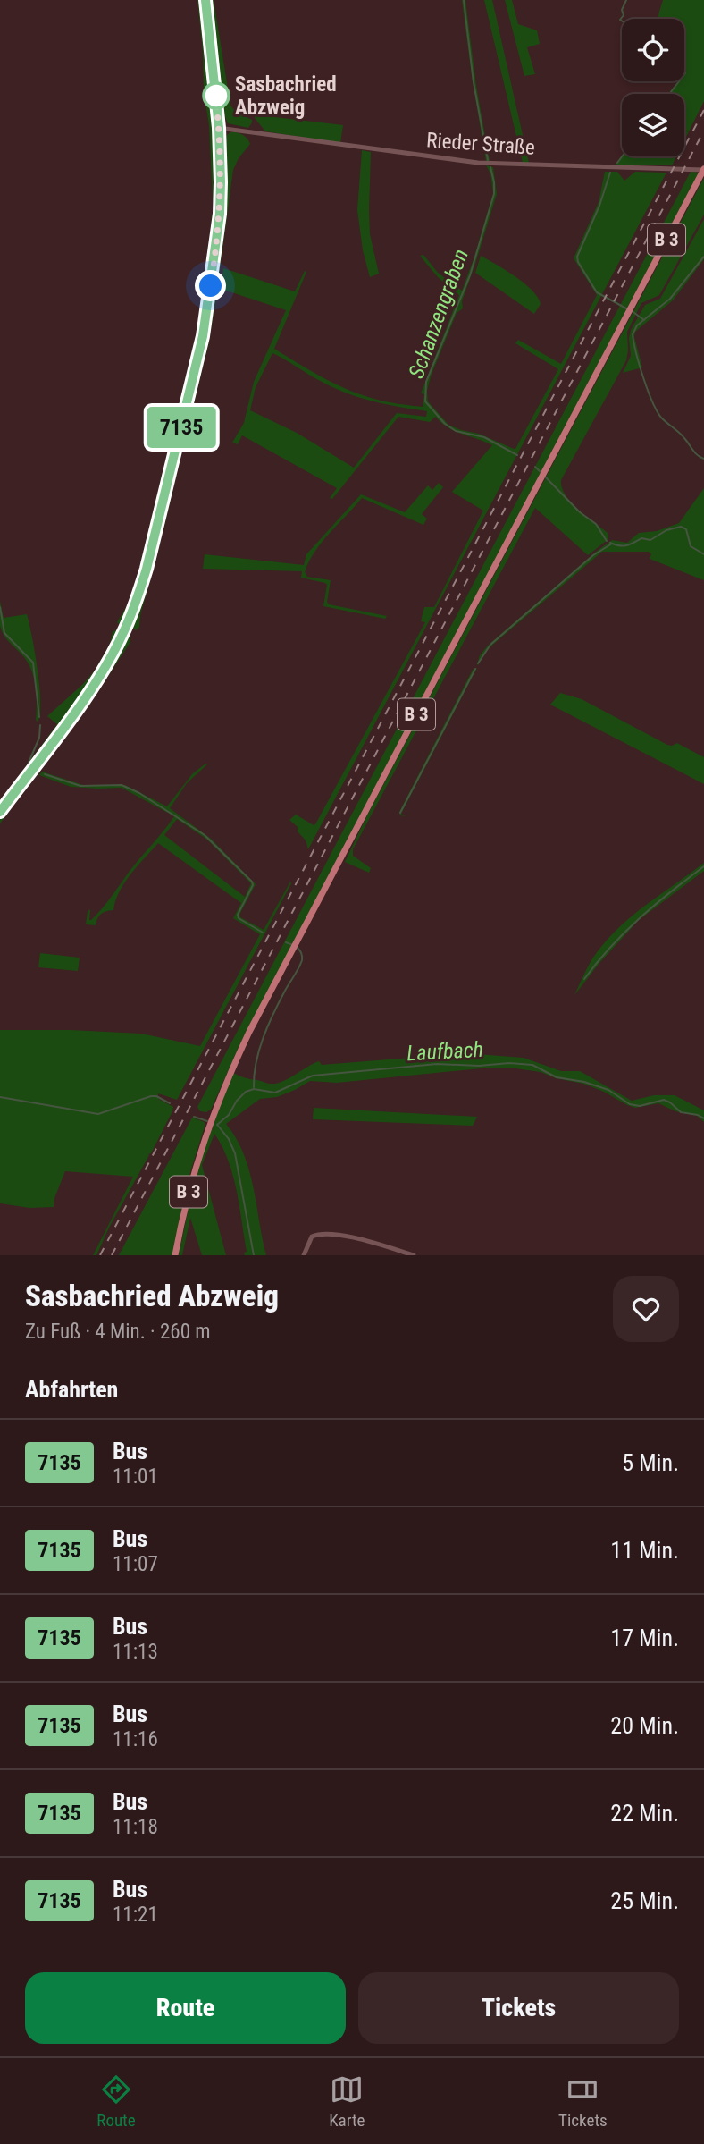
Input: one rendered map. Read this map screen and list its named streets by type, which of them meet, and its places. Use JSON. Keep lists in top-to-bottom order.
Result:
{
  "streets": {
    "main road": ["B 3"],
    "street": ["Rieder Straße"]
  },
  "crossings": [
    ["Rieder Straße", "B 3"]
  ],
  "water": ["Schanzengraben", "Laufbach"],
  "places": ["Sasbachried Abzweig"],
  "lines": ["bus line 7135"],
  "page": {
    "on_map": "7135",
    "heading": [
      ["Sasbachried Abzweig", "Zu Fuß · 4 Min. · 260 m"],
      "Abfahrten"
    ],
    "list": [
      {
        "mark": "7135",
        "name": "Bus",
        "note": "11:01",
        "value": "5 Min."
      },
      {
        "mark": "7135",
        "name": "Bus",
        "note": "11:07",
        "value": "11 Min."
      },
      {
        "mark": "7135",
        "name": "Bus",
        "note": "11:13",
        "value": "17 Min."
      },
      {
        "mark": "7135",
        "name": "Bus",
        "note": "11:16",
        "value": "20 Min."
      },
      {
        "mark": "7135",
        "name": "Bus",
        "note": "11:18",
        "value": "22 Min."
      },
      {
        "mark": "7135",
        "name": "Bus",
        "note": "11:21",
        "value": "25 Min."
      }
    ],
    "buttons": ["Route", "Tickets"],
    "tabs": ["Route", "Karte", "Tickets"]
  }
}
